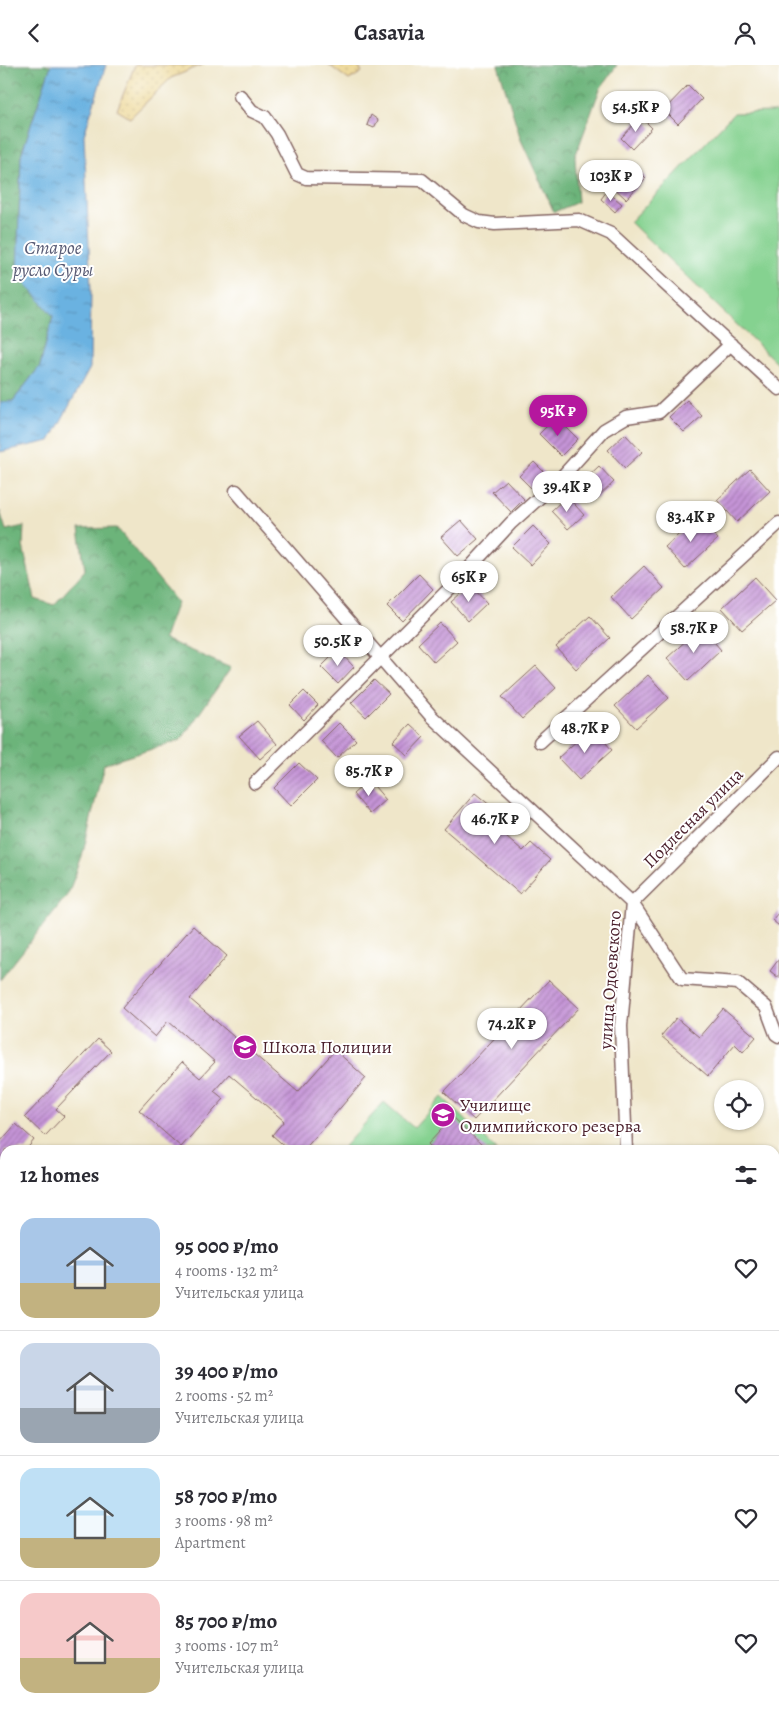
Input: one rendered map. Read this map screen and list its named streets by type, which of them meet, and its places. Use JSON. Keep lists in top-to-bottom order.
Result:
{
  "streets": {
    "street": ["Подлесная улица", "улица Одоевского"]
  },
  "crossings": [
    ["Подлесная улица", "улица Одоевского"]
  ],
  "water": ["Старое русло Суры"],
  "places": {
    "school or university": ["Школа Полиции", "Училище Олимпийского резерва"]
  },
  "page": {
    "header": "Casavia",
    "price": [
      "54.5K ₽",
      "103K ₽",
      "95K ₽",
      "39.4K ₽",
      "83.4K ₽",
      "65K ₽",
      "58.7K ₽",
      "50.5K ₽",
      "48.7K ₽",
      "85.7K ₽",
      "46.7K ₽",
      "74.2K ₽"
    ],
    "heading": "12 homes",
    "list": [
      {
        "name": "95 000 ₽/mo",
        "note": "4 rooms · 132 m² · Учительская улица"
      },
      {
        "name": "39 400 ₽/mo",
        "note": "2 rooms · 52 m² · Учительская улица"
      },
      {
        "name": "58 700 ₽/mo",
        "note": "3 rooms · 98 m² · Apartment"
      },
      {
        "name": "85 700 ₽/mo",
        "note": "3 rooms · 107 m² · Учительская улица"
      }
    ]
  }
}
